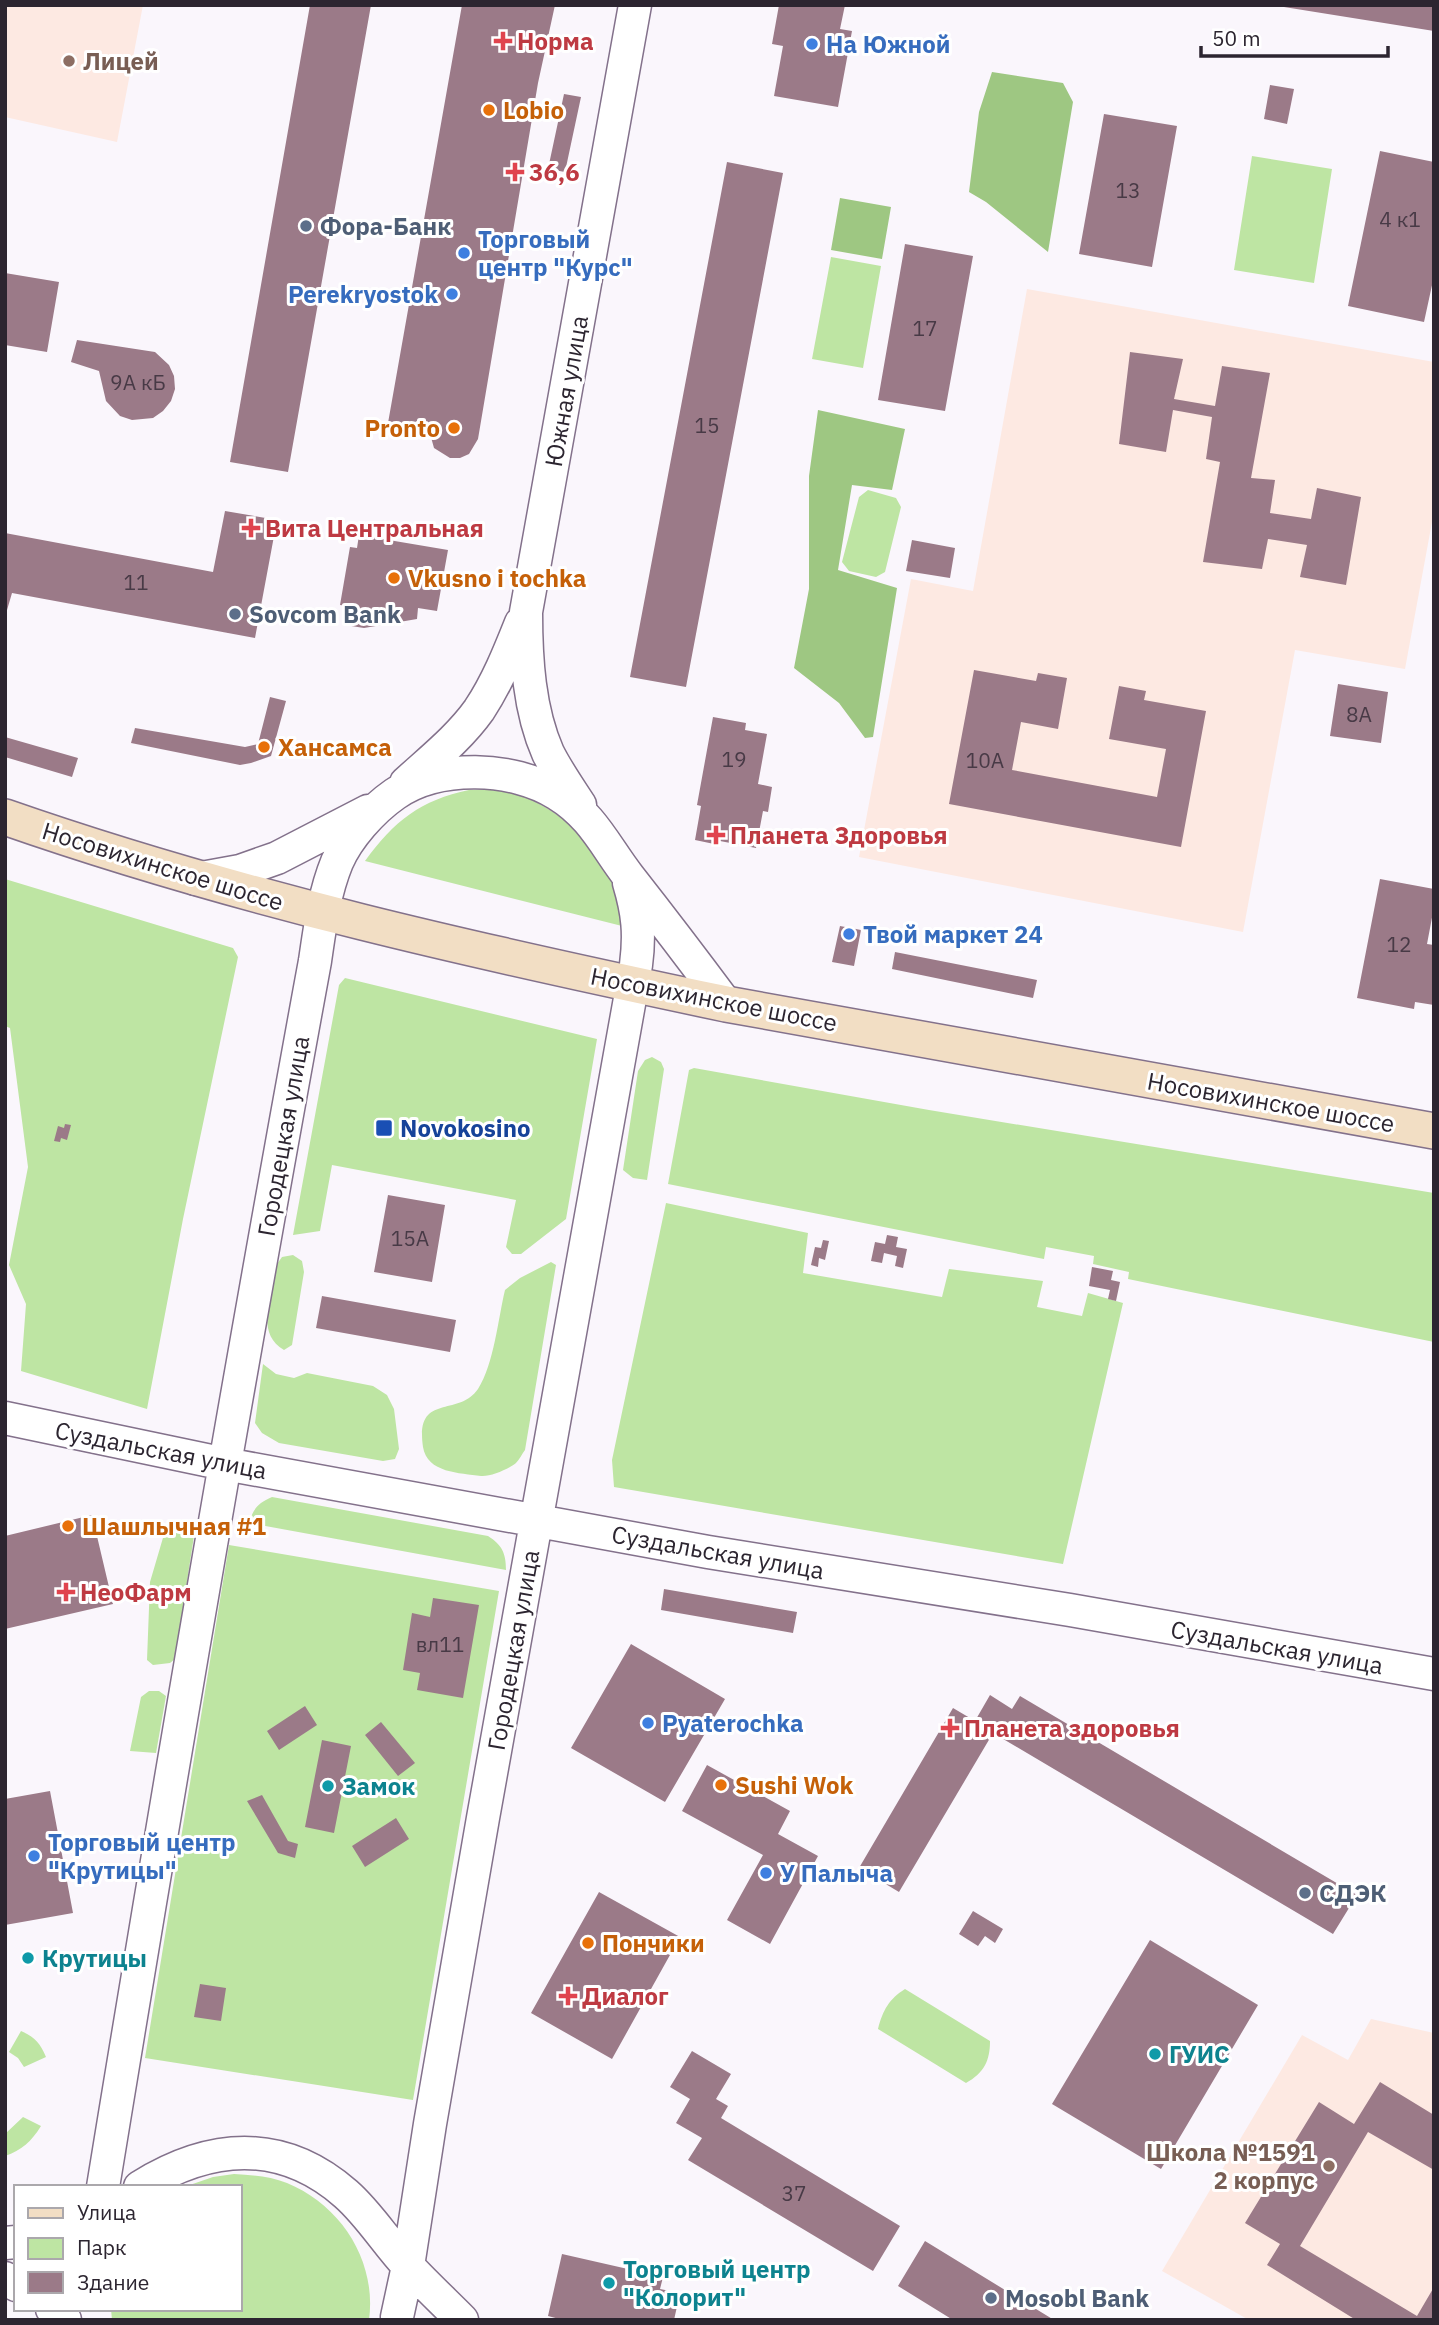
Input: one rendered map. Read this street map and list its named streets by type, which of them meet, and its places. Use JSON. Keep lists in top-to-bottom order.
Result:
{
  "streets": {
    "main road": ["Носовихинское шоссе"],
    "street": ["Южная улица", "Городецкая улица", "Суздальская улица"]
  },
  "crossings": [
    ["Южная улица", "Городецкая улица"],
    ["Носовихинское шоссе", "Городецкая улица"],
    ["Городецкая улица", "Суздальская улица"]
  ],
  "places": {
    "health": [
      "Норма",
      "36,6",
      "Вита Центральная",
      "Планета Здоровья",
      "НеоФарм",
      "Планета здоровья",
      "Диалог"
    ],
    "other": [
      "На Южной",
      "Лицей",
      "Lobio",
      "Фора-Банк",
      "Торговый центр \"Курс\"",
      "Perekryostok",
      "Pronto",
      "Vkusno i tochka",
      "Sovcom Bank",
      "Хансамса",
      "Твой маркет 24",
      "Шашлычная #1",
      "Pyaterochka",
      "Sushi Wok",
      "Замок",
      "Торговый центр \"Крутицы\"",
      "У Палыча",
      "СДЭК",
      "Пончики",
      "Крутицы",
      "ГУИС",
      "Школа №1591 2 корпус",
      "Торговый центр \"Колорит\"",
      "Mosobl Bank"
    ],
    "transit": ["Novokosino"]
  },
  "house_numbers": [
    "13",
    "4 к1",
    "17",
    "9А кБ",
    "15",
    "11",
    "8A",
    "19",
    "10А",
    "12",
    "15А",
    "вл11",
    "37"
  ],
  "legend": ["Улица", "Парк", "Здание"],
  "scale_bar": "50 m"
}
